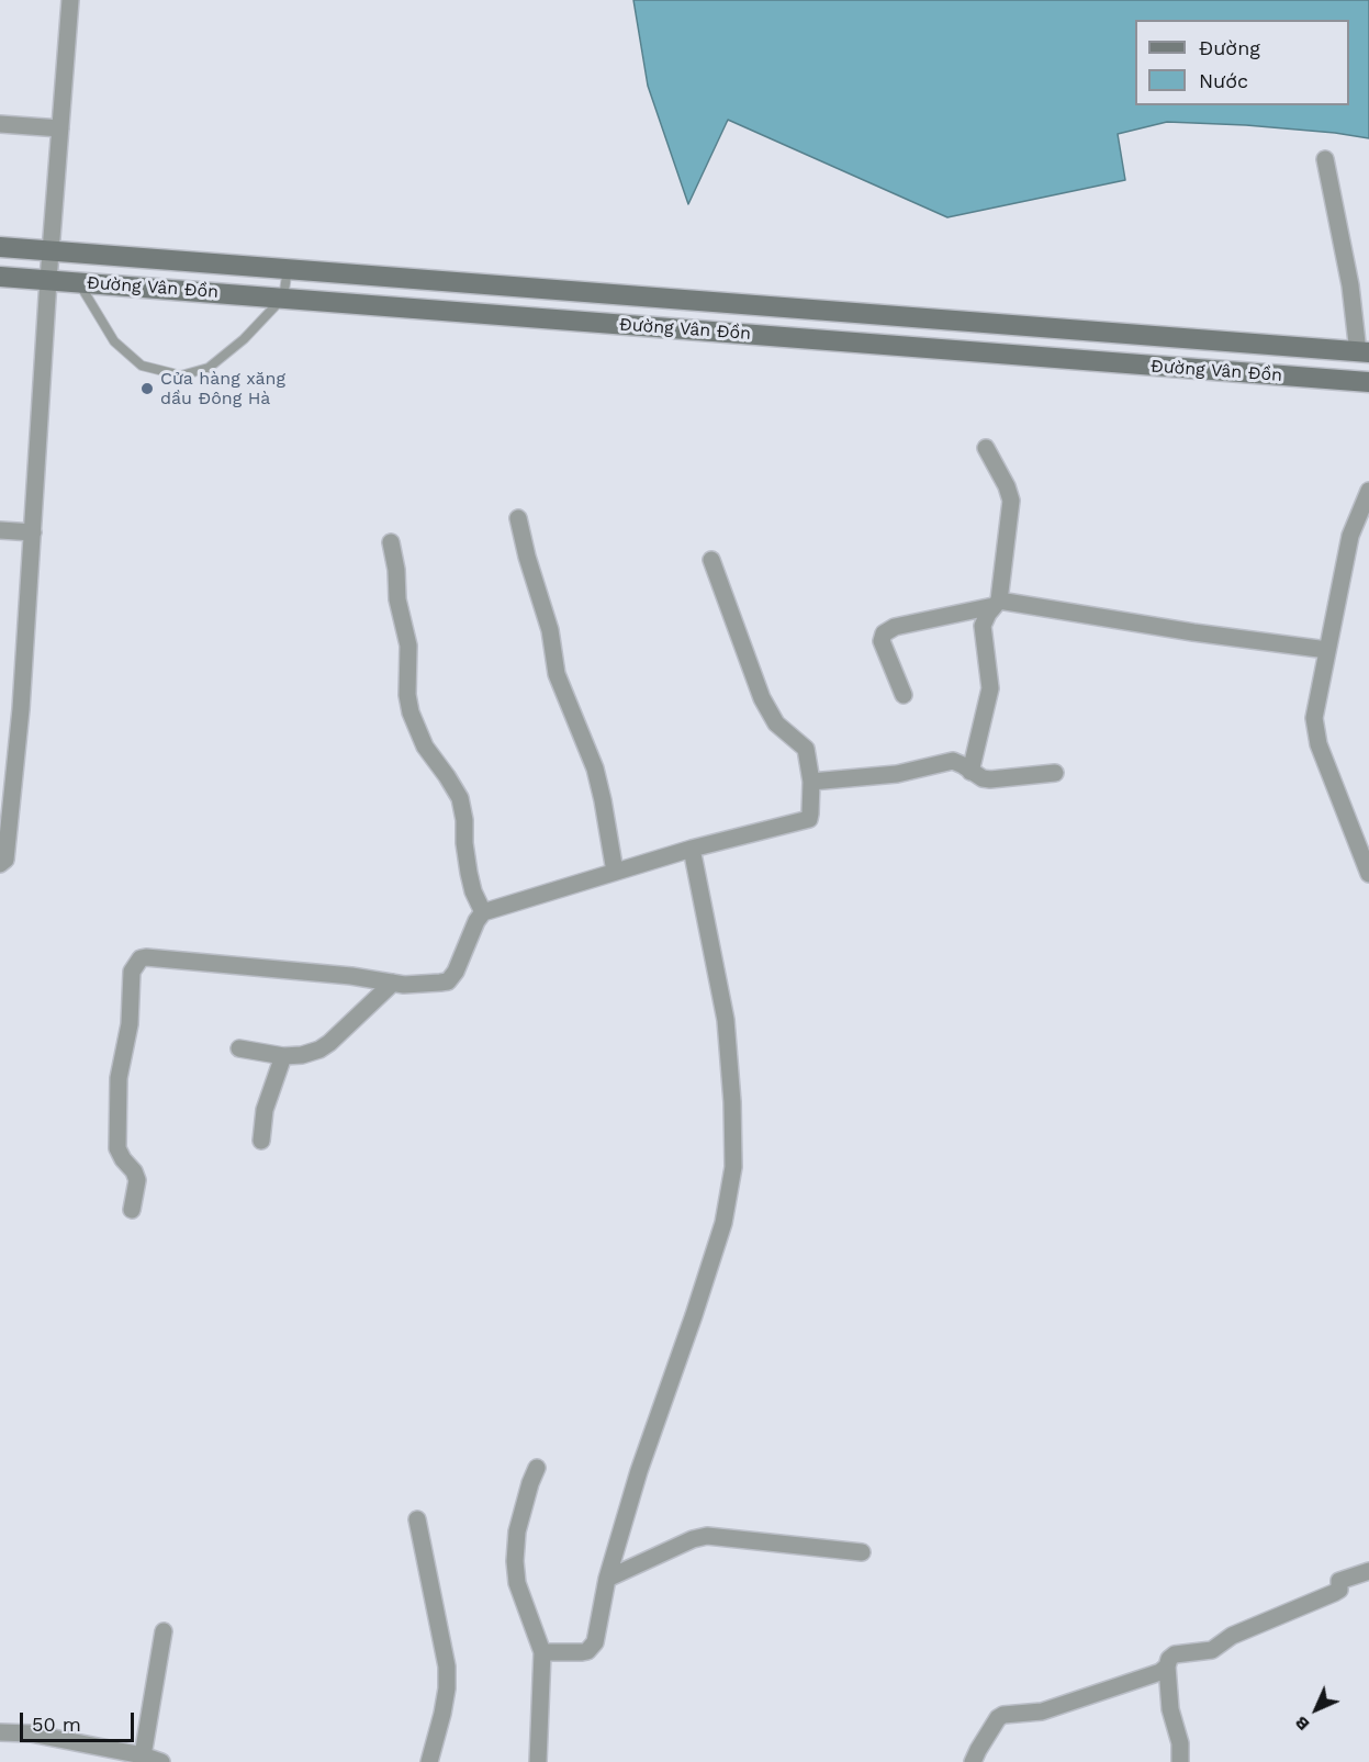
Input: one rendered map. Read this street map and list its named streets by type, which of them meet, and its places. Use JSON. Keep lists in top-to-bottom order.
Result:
{
  "streets": {
    "main road": ["Đường Vân Đồn"]
  },
  "places": ["Cửa hàng xăng dầu Đông Hà"],
  "legend": ["Đường", "Nước"],
  "scale_bar": "50 m",
  "north": "bottom left"
}
